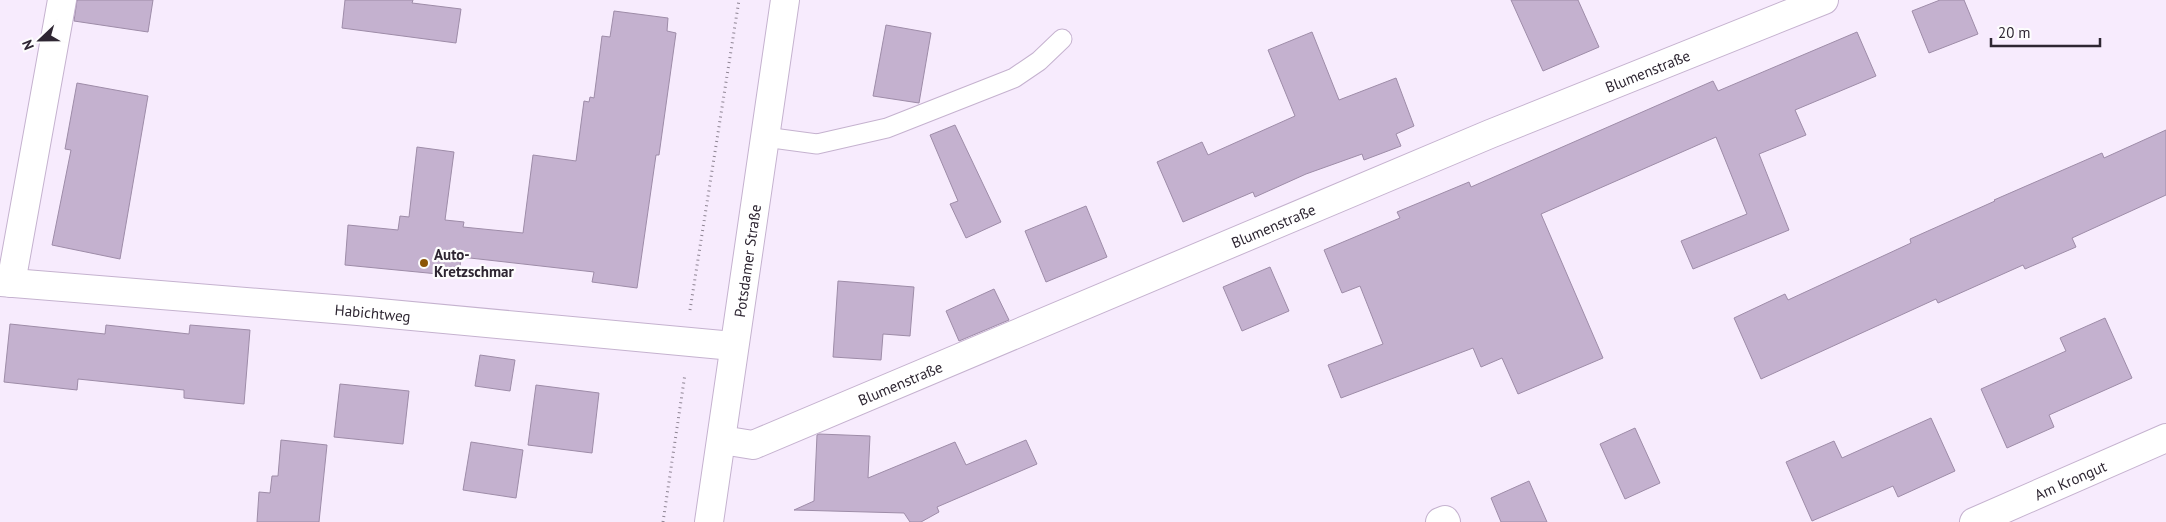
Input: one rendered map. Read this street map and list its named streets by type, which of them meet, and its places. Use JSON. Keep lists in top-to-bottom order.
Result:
{
  "streets": {
    "street": [
      "Blumenstraße",
      "Potsdamer Straße",
      "Habichtweg",
      "Am Krongut"
    ]
  },
  "crossings": [
    ["Blumenstraße", "Potsdamer Straße"],
    ["Potsdamer Straße", "Habichtweg"]
  ],
  "places": ["Auto- Kretzschmar"],
  "scale_bar": "20 m",
  "north": "left"
}
